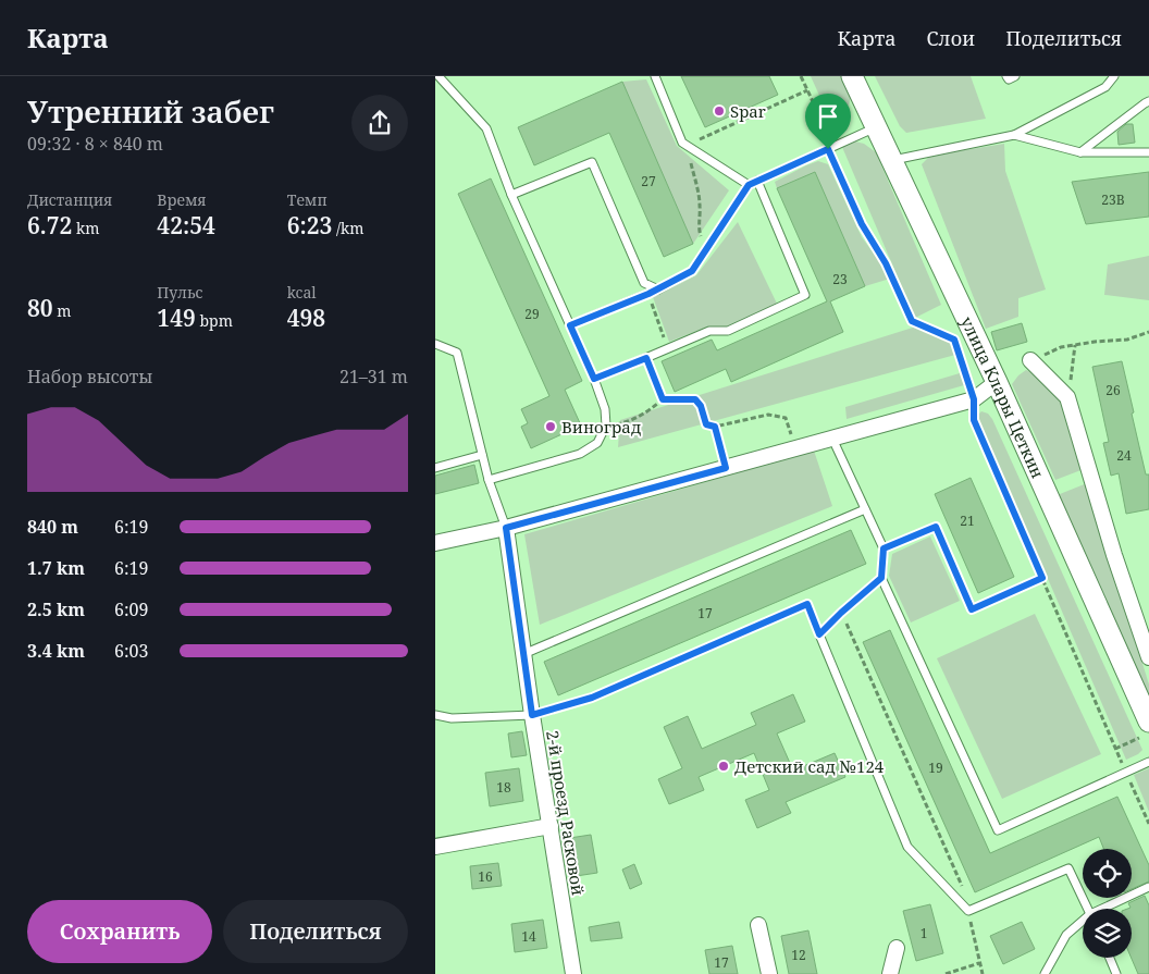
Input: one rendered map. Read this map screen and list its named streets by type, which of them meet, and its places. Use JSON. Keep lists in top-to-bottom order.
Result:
{
  "streets": {
    "main road": ["улица Клары Цеткин"],
    "street": ["2-й проезд Расковой"]
  },
  "places": ["Spar", "Виноград", "Детский сад №124"],
  "house_numbers": [
    "27",
    "23В",
    "23",
    "29",
    "26",
    "24",
    "21",
    "17",
    "19",
    "18",
    "16",
    "1",
    "14",
    "12",
    "17"
  ],
  "page": {
    "header": "Карта",
    "nav": ["Карта", "Слои", "Поделиться"],
    "heading": ["Утренний забег", "09:32 · 8 × 840 m"],
    "stats": [
      ["Дистанция", "6.72 km"],
      ["Время", "42:54"],
      ["Темп", "6:23 /km"],
      ["80 m"],
      ["Пульс", "149 bpm"],
      ["kcal", "498"]
    ],
    "chart": ["Набор высоты", "21–31 m"],
    "list": [
      {
        "name": "840 m",
        "note": "6:19"
      },
      {
        "name": "1.7 km",
        "note": "6:19"
      },
      {
        "name": "2.5 km",
        "note": "6:09"
      },
      {
        "name": "3.4 km",
        "note": "6:03"
      }
    ],
    "buttons": ["Сохранить", "Поделиться"]
  }
}
